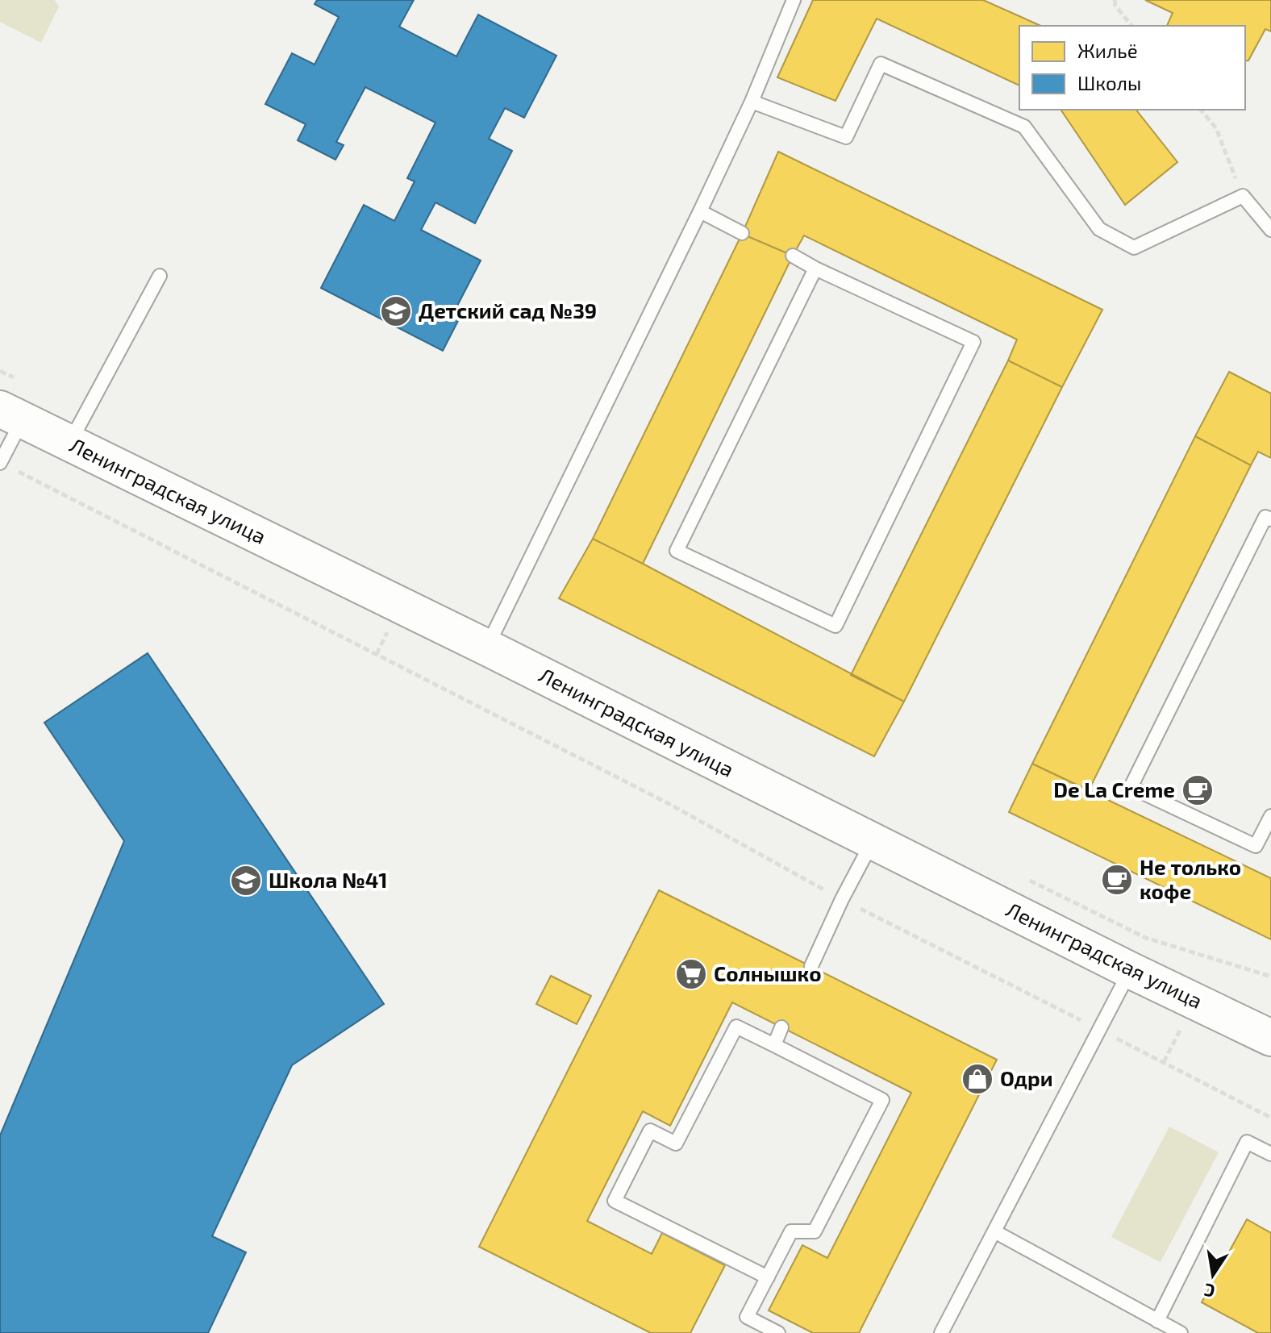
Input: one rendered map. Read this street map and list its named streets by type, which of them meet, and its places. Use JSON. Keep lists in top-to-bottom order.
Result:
{
  "streets": {
    "street": ["Ленинградская улица"]
  },
  "places": {
    "school or university": ["Детский сад №39", "Школа №41"],
    "cafe": ["De La Creme", "Не только кофе"],
    "supermarket": ["Солнышко"],
    "shop": ["Одри"]
  },
  "legend": ["Жильё", "Школы"],
  "north": "bottom"
}
